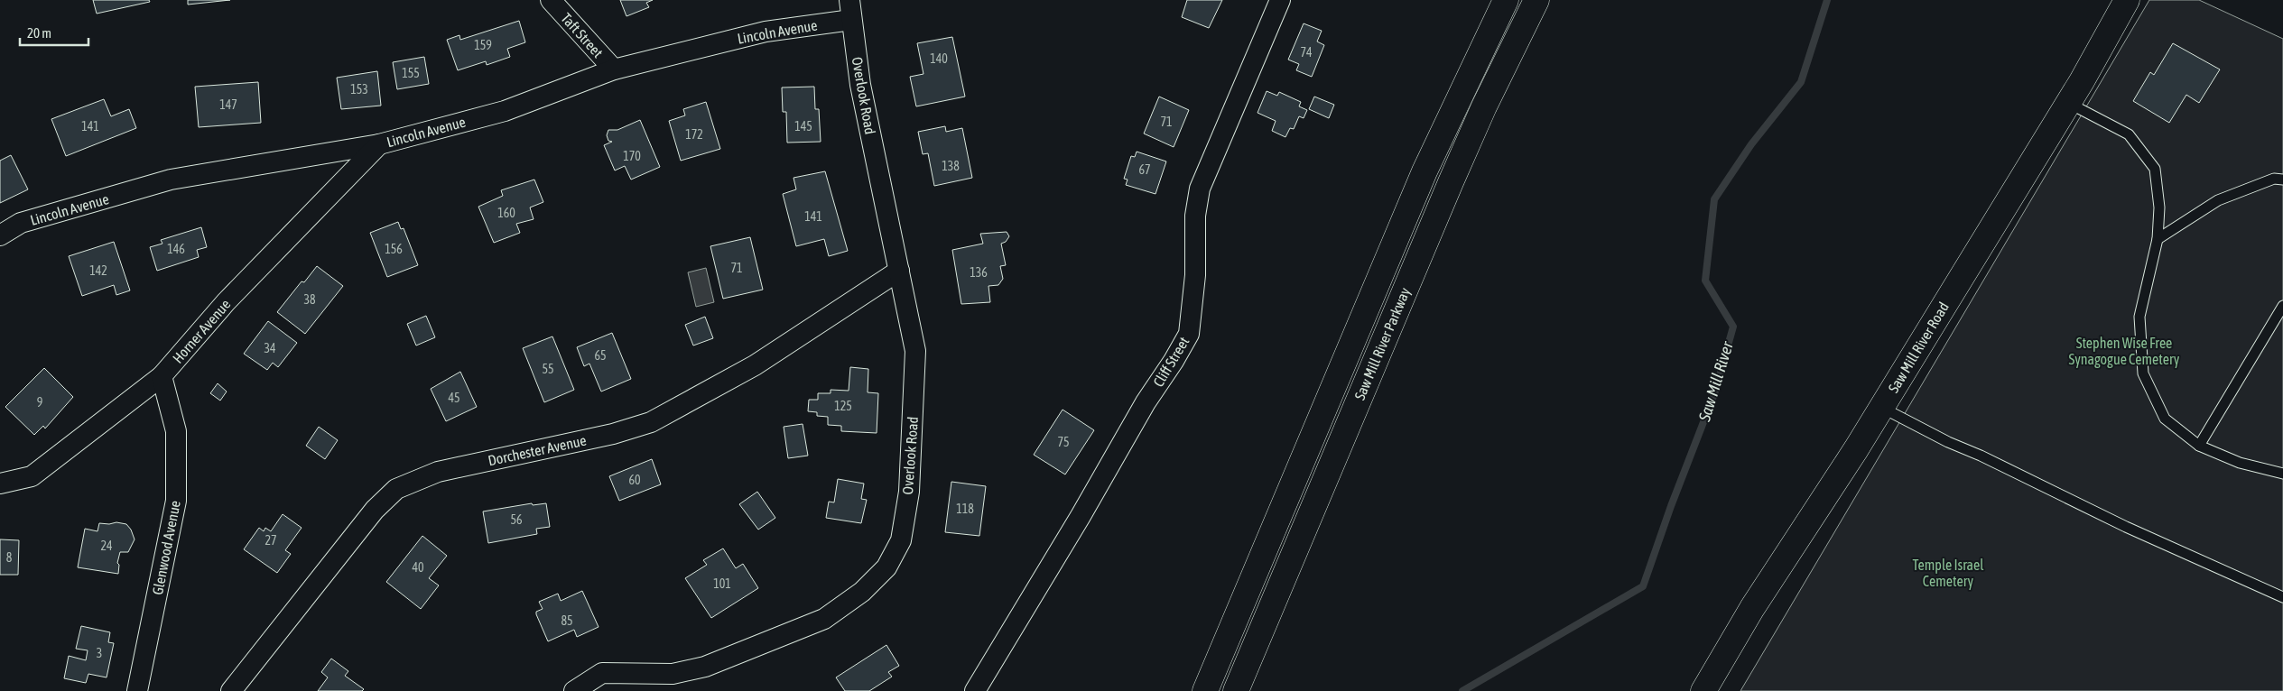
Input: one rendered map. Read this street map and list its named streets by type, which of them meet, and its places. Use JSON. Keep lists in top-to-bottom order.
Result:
{
  "streets": {
    "main road": ["Saw Mill River Parkway", "Saw Mill River Road"],
    "street": [
      "Lincoln Avenue",
      "Taft Street",
      "Overlook Road",
      "Horner Avenue",
      "Cliff Street",
      "Dorchester Avenue",
      "Glenwood Avenue"
    ]
  },
  "crossings": [
    ["Lincoln Avenue", "Taft Street"],
    ["Lincoln Avenue", "Overlook Road"],
    ["Lincoln Avenue", "Horner Avenue"],
    ["Overlook Road", "Dorchester Avenue"],
    ["Horner Avenue", "Glenwood Avenue"]
  ],
  "water": ["Saw Mill River"],
  "parks": ["Stephen Wise Free Synagogue Cemetery", "Temple Israel Cemetery"],
  "house_numbers": [
    "159",
    "74",
    "140",
    "155",
    "153",
    "147",
    "71",
    "141",
    "145",
    "172",
    "170",
    "138",
    "67",
    "160",
    "141",
    "146",
    "156",
    "71",
    "142",
    "136",
    "38",
    "34",
    "65",
    "55",
    "45",
    "9",
    "125",
    "75",
    "60",
    "118",
    "56",
    "27",
    "24",
    "8",
    "40",
    "101",
    "85",
    "3"
  ],
  "scale_bar": "20 m"
}
